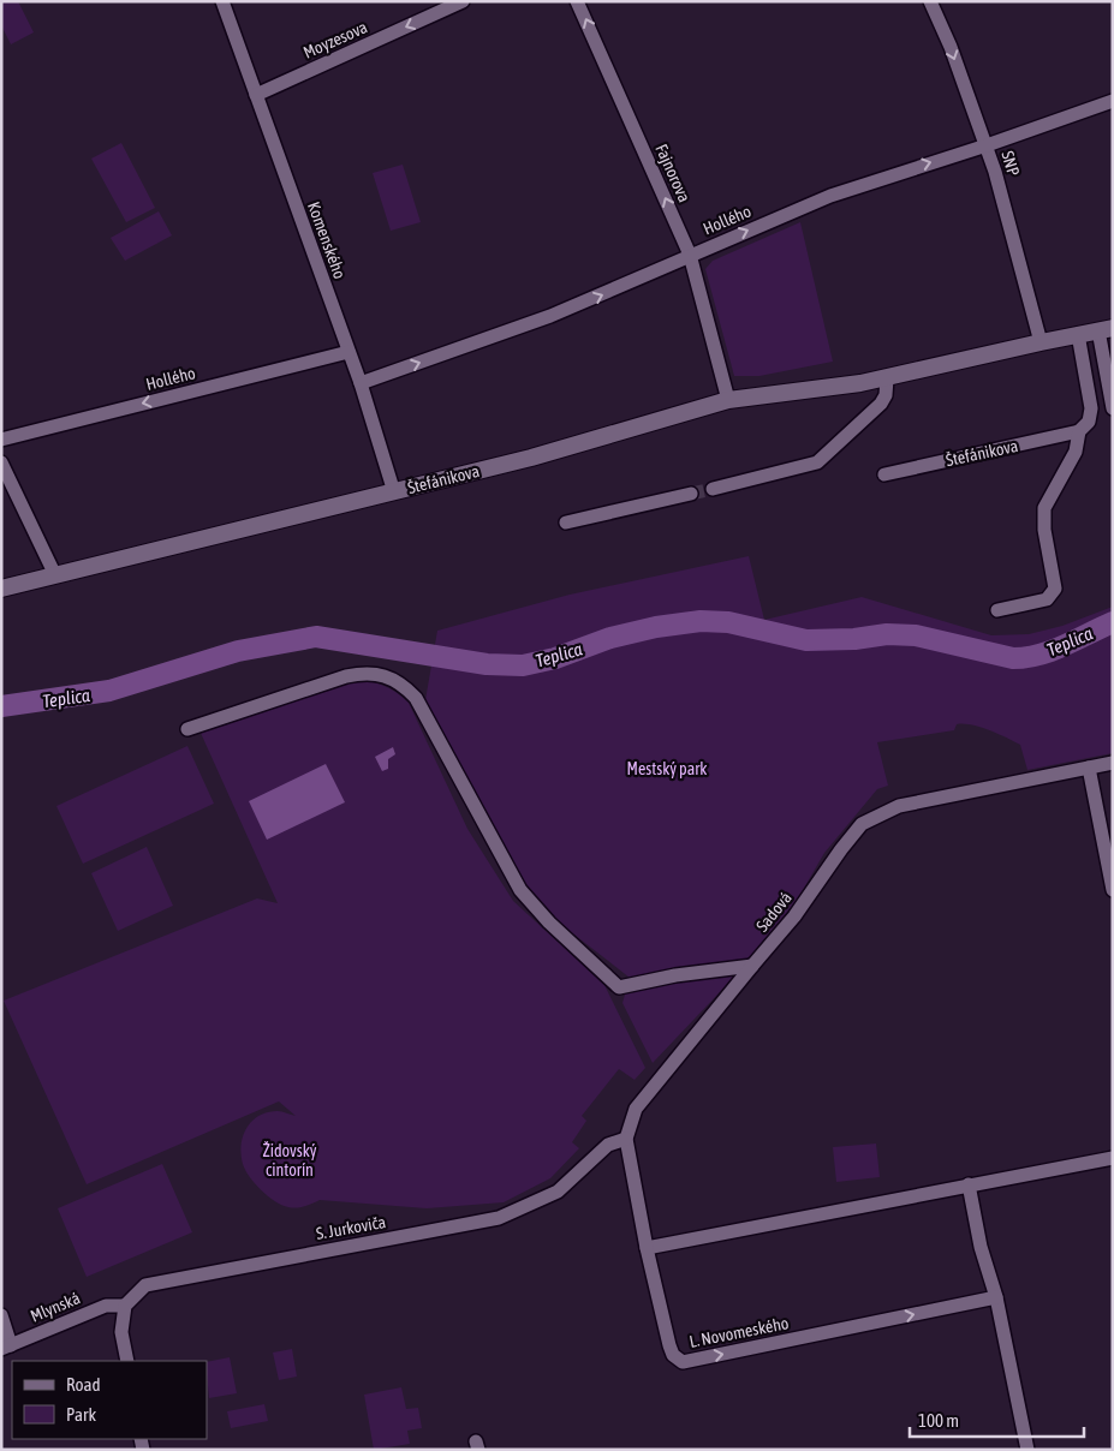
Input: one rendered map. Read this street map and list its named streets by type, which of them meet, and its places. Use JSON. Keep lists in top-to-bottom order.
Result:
{
  "streets": {
    "street": [
      "Moyzesova",
      "SNP",
      "Fajnorova",
      "Hollého",
      "Komenského",
      "Štefánikova",
      "Sadová",
      "S. Jurkoviča",
      "Mlynská",
      "L. Novomeského"
    ]
  },
  "crossings": [
    ["Moyzesova", "Komenského"],
    ["SNP", "Hollého"],
    ["SNP", "Štefánikova"],
    ["Fajnorova", "Hollého"],
    ["Fajnorova", "Štefánikova"],
    ["Hollého", "Komenského"],
    ["Komenského", "Štefánikova"],
    ["Sadová", "S. Jurkoviča"],
    ["Sadová", "L. Novomeského"],
    ["S. Jurkoviča", "Mlynská"]
  ],
  "one_way": ["Moyzesova", "SNP", "Fajnorova"],
  "water": ["Teplica"],
  "parks": ["Mestský park", "Židovský cintorín"],
  "legend": ["Road", "Park"],
  "scale_bar": "100 m"
}
